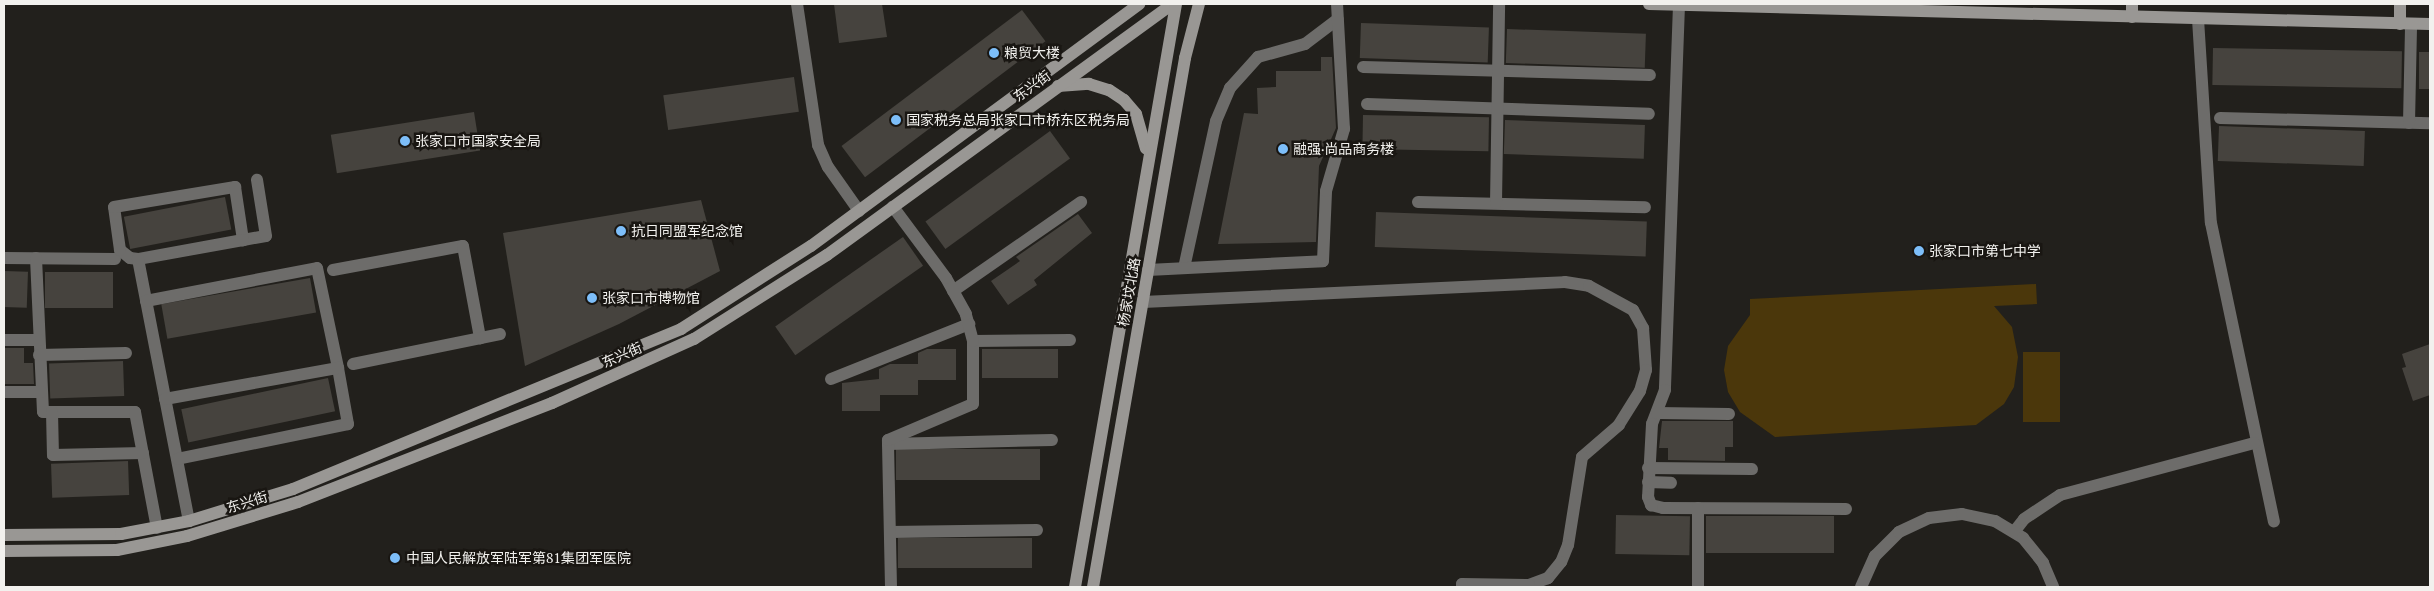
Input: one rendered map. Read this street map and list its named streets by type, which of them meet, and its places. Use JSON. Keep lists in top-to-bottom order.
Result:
{
  "streets": {
    "main road": ["东兴街", "杨家坟北路"]
  },
  "crossings": [
    ["东兴街", "杨家坟北路"]
  ],
  "places": [
    "粮贸大楼",
    "国家税务总局张家口市桥东区税务局",
    "张家口市国家安全局",
    "融强·尚品商务楼",
    "抗日同盟军纪念馆",
    "张家口市第七中学",
    "张家口市博物馆",
    "中国人民解放军陆军第81集团军医院"
  ]
}
